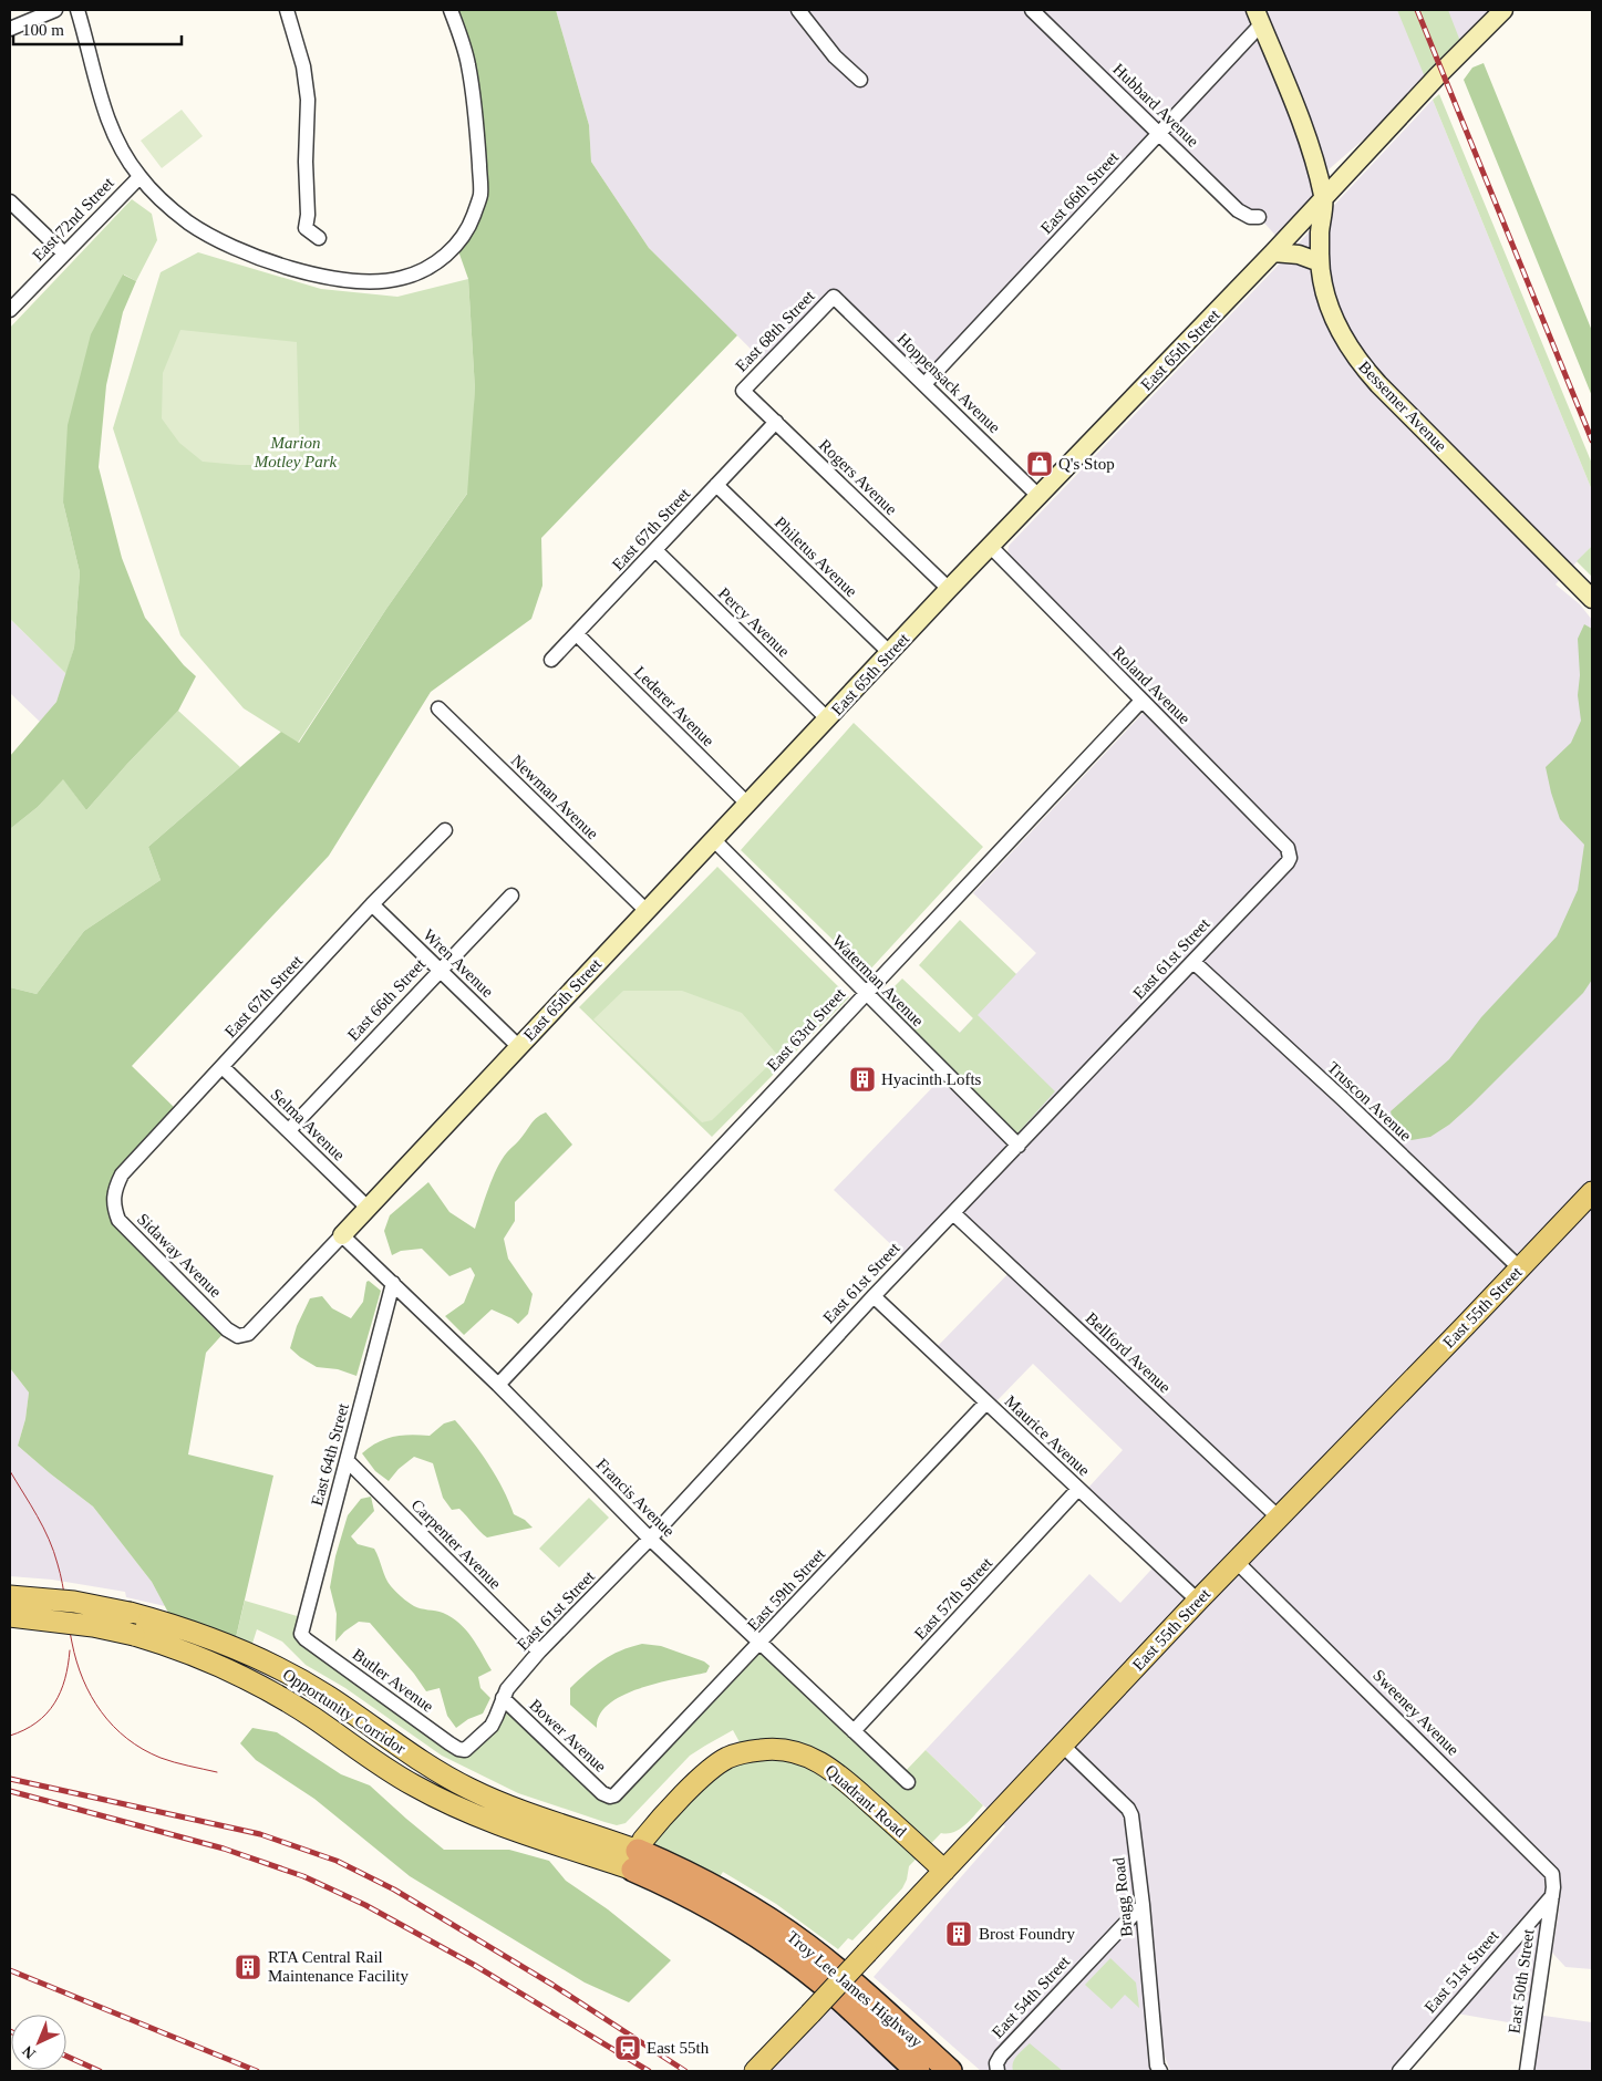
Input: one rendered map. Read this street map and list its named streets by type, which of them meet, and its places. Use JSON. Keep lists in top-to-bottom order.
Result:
{
  "streets": {
    "highway": ["Troy Lee James Highway"],
    "main road": ["East 55th Street", "Opportunity Corridor", "Quadrant Road"],
    "street": [
      "Hubbard Avenue",
      "East 66th Street",
      "East 72nd Street",
      "East 68th Street",
      "East 65th Street",
      "Hoppensack Avenue",
      "Bessemer Avenue",
      "Rogers Avenue",
      "East 67th Street",
      "Philetus Avenue",
      "Percy Avenue",
      "Roland Avenue",
      "Lederer Avenue",
      "Newman Avenue",
      "East 61st Street",
      "Wren Avenue",
      "Waterman Avenue",
      "East 63rd Street",
      "Truscon Avenue",
      "Selma Avenue",
      "Sidaway Avenue",
      "Bellford Avenue",
      "Maurice Avenue",
      "East 64th Street",
      "Francis Avenue",
      "Carpenter Avenue",
      "East 59th Street",
      "East 57th Street",
      "Butler Avenue",
      "Sweeney Avenue",
      "Bower Avenue",
      "Bragg Road",
      "East 51st Street",
      "East 50th Street",
      "East 54th Street"
    ]
  },
  "crossings": [
    ["Hubbard Avenue", "East 66th Street"],
    ["East 66th Street", "Hoppensack Avenue"],
    ["East 66th Street", "Bessemer Avenue"],
    ["East 66th Street", "Wren Avenue"],
    ["East 66th Street", "Selma Avenue"],
    ["East 68th Street", "Hoppensack Avenue"],
    ["East 68th Street", "Rogers Avenue"],
    ["East 65th Street", "Hoppensack Avenue"],
    ["East 65th Street", "Bessemer Avenue"],
    ["East 65th Street", "Rogers Avenue"],
    ["East 65th Street", "Philetus Avenue"],
    ["East 65th Street", "Percy Avenue"],
    ["East 65th Street", "Roland Avenue"],
    ["East 65th Street", "Lederer Avenue"],
    ["East 65th Street", "Newman Avenue"],
    ["East 65th Street", "Wren Avenue"],
    ["East 65th Street", "Waterman Avenue"],
    ["East 65th Street", "Selma Avenue"],
    ["East 65th Street", "Sidaway Avenue"],
    ["East 65th Street", "Francis Avenue"],
    ["Rogers Avenue", "East 67th Street"],
    ["East 67th Street", "Philetus Avenue"],
    ["East 67th Street", "Percy Avenue"],
    ["East 67th Street", "Lederer Avenue"],
    ["East 67th Street", "Wren Avenue"],
    ["East 67th Street", "Selma Avenue"],
    ["East 67th Street", "Sidaway Avenue"],
    ["Roland Avenue", "East 61st Street"],
    ["Roland Avenue", "East 63rd Street"],
    ["East 61st Street", "Waterman Avenue"],
    ["East 61st Street", "Truscon Avenue"],
    ["East 61st Street", "Bellford Avenue"],
    ["East 61st Street", "Maurice Avenue"],
    ["East 61st Street", "Francis Avenue"],
    ["East 61st Street", "Carpenter Avenue"],
    ["East 61st Street", "Butler Avenue"],
    ["East 61st Street", "Bower Avenue"],
    ["Waterman Avenue", "East 63rd Street"],
    ["East 63rd Street", "Francis Avenue"],
    ["Truscon Avenue", "East 55th Street"],
    ["East 55th Street", "Bellford Avenue"],
    ["East 55th Street", "Maurice Avenue"],
    ["East 55th Street", "Sweeney Avenue"],
    ["East 55th Street", "Quadrant Road"],
    ["East 55th Street", "Bragg Road"],
    ["Maurice Avenue", "East 59th Street"],
    ["Maurice Avenue", "East 57th Street"],
    ["East 64th Street", "Francis Avenue"],
    ["East 64th Street", "Carpenter Avenue"],
    ["East 64th Street", "Butler Avenue"],
    ["Francis Avenue", "East 59th Street"],
    ["Francis Avenue", "East 57th Street"],
    ["East 59th Street", "Bower Avenue"],
    ["Opportunity Corridor", "Quadrant Road"],
    ["Opportunity Corridor", "Troy Lee James Highway"],
    ["Sweeney Avenue", "East 51st Street"],
    ["Sweeney Avenue", "East 50th Street"],
    ["Quadrant Road", "Troy Lee James Highway"],
    ["Bragg Road", "East 54th Street"],
    ["East 51st Street", "East 50th Street"]
  ],
  "parks": ["Marion Motley Park"],
  "places": {
    "shop": ["Q's Stop"],
    "building": ["Hyacinth Lofts", "Brost Foundry", "RTA Central Rail Maintenance Facility"],
    "station": ["East 55th"]
  },
  "scale_bar": "100 m",
  "north": "bottom left"
}
